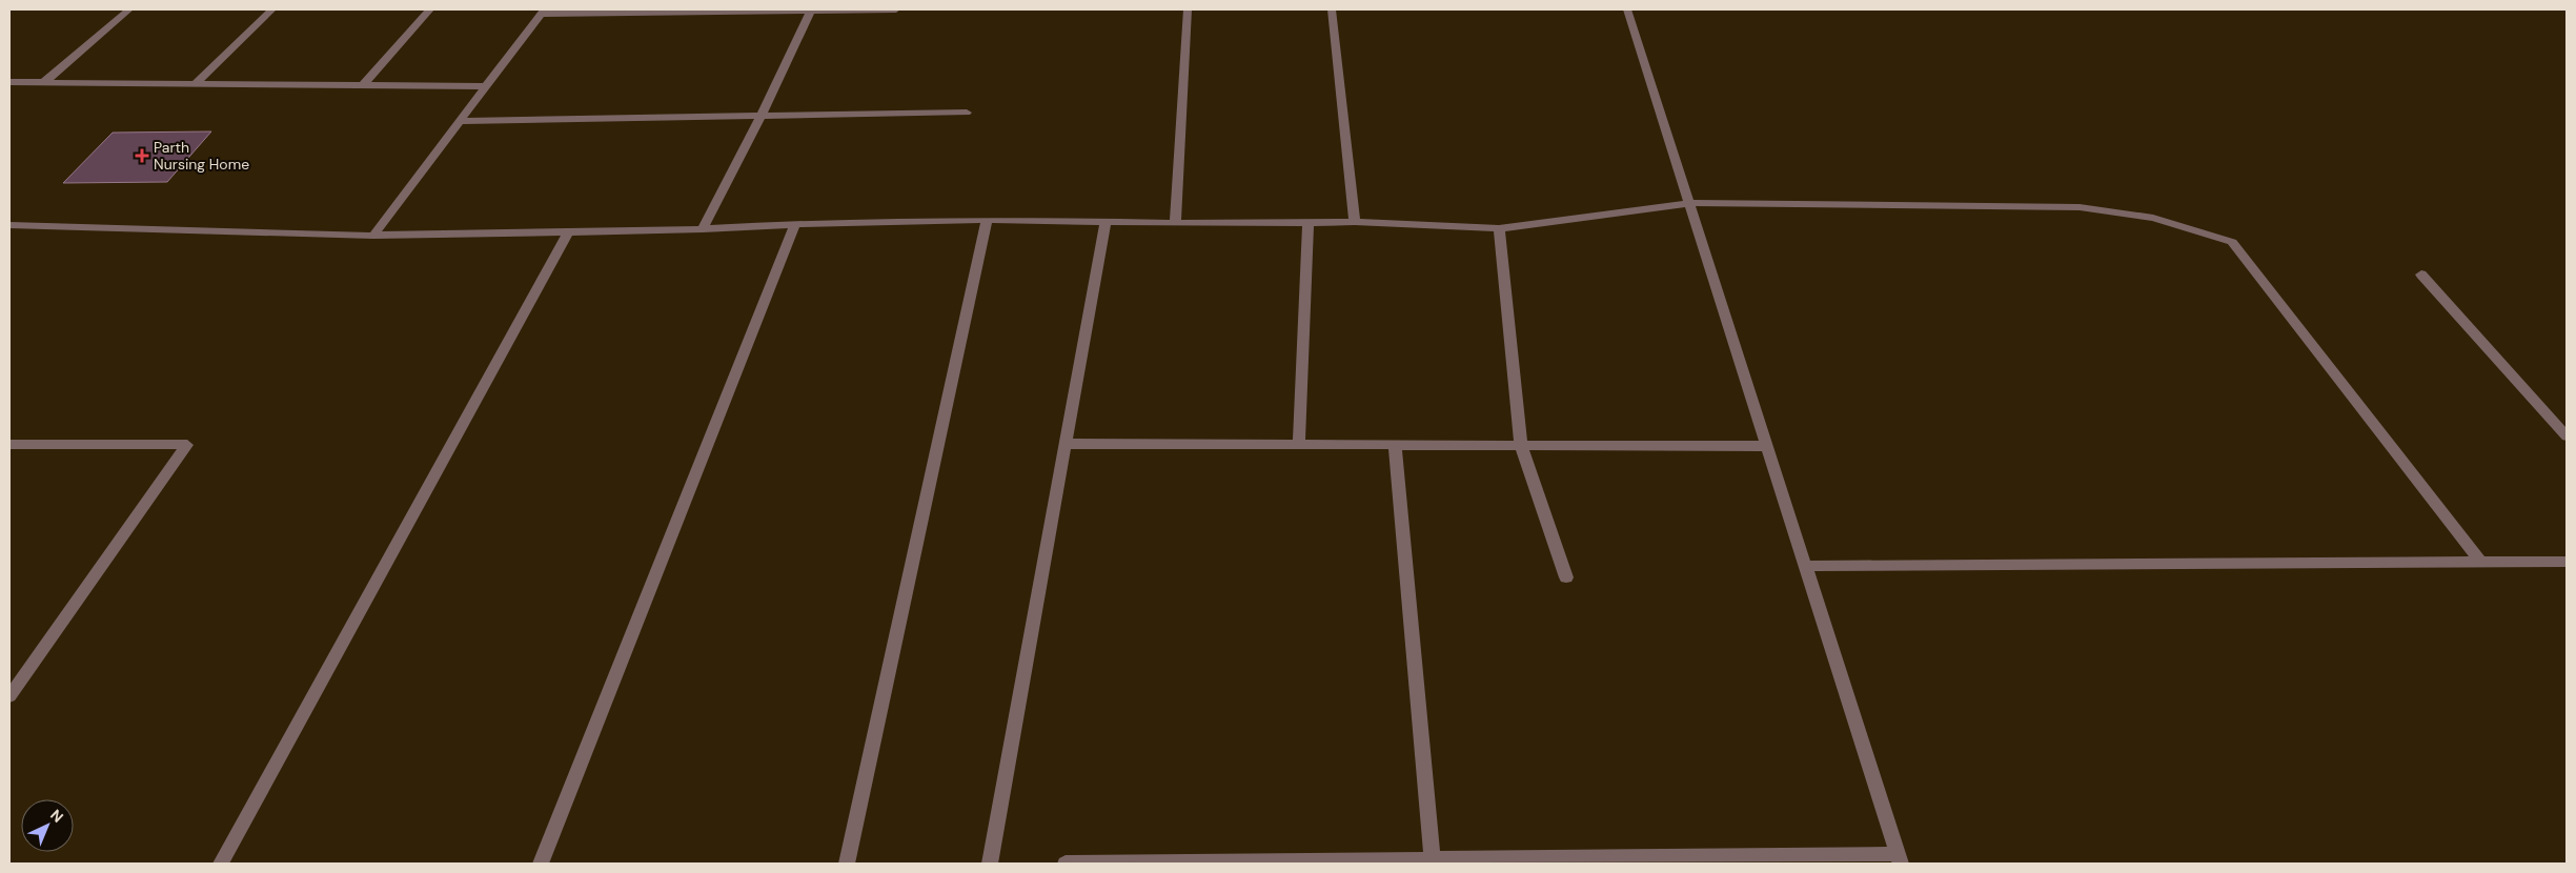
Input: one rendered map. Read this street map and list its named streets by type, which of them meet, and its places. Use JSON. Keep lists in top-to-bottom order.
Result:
{
  "places": {
    "health": ["Parth Nursing Home"]
  },
  "north": "top right"
}
